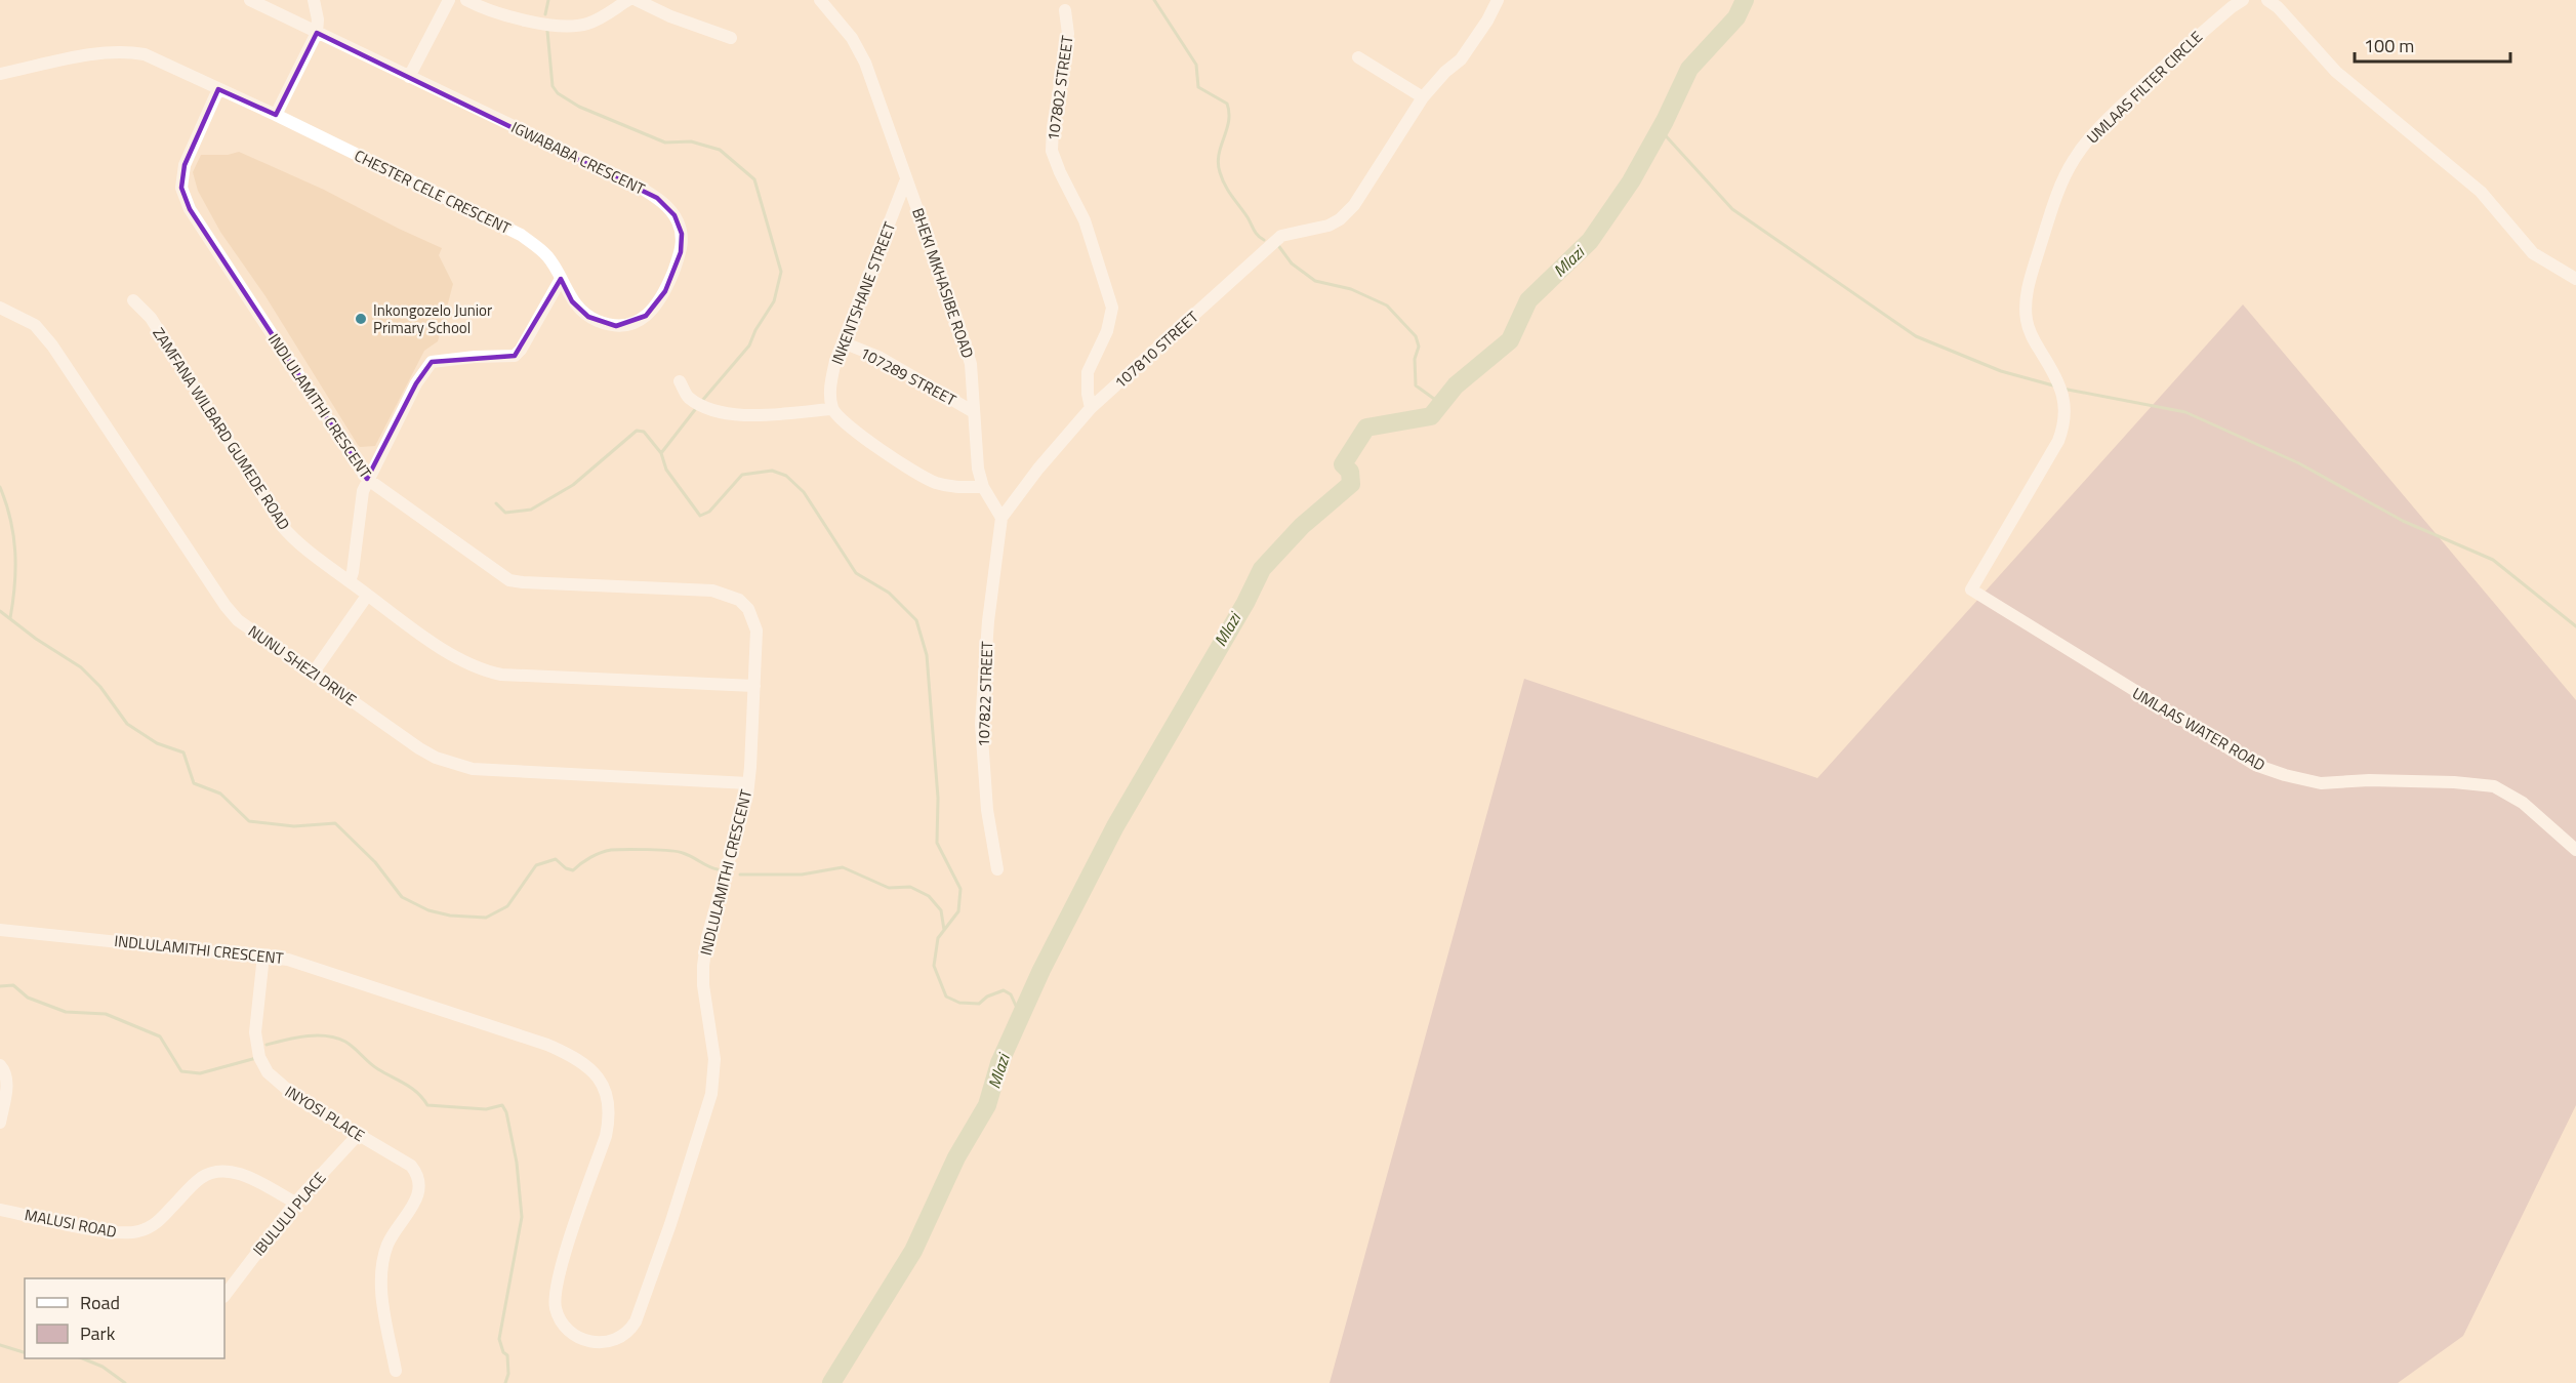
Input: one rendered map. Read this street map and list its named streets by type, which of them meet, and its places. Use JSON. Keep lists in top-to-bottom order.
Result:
{
  "streets": {
    "street": [
      "UMLAAS FILTER CIRCLE",
      "107802 STREET",
      "IGWABABA CRESCENT",
      "CHESTER CELE CRESCENT",
      "BHEKI MKHASIBE ROAD",
      "INKENTSHANE STREET",
      "107810 STREET",
      "107289 STREET",
      "INDLULAMITHI CRESCENT",
      "ZAMFANA WILBARD GUMEDE ROAD",
      "NUNU SHEZI DRIVE",
      "107822 STREET",
      "UMLAAS WATER ROAD",
      "INYOSI PLACE",
      "IBULULU PLACE",
      "MALUSI ROAD"
    ]
  },
  "crossings": [
    ["UMLAAS FILTER CIRCLE", "UMLAAS WATER ROAD"],
    ["107802 STREET", "107810 STREET"],
    ["IGWABABA CRESCENT", "CHESTER CELE CRESCENT"],
    ["CHESTER CELE CRESCENT", "INDLULAMITHI CRESCENT"],
    ["BHEKI MKHASIBE ROAD", "INKENTSHANE STREET"],
    ["BHEKI MKHASIBE ROAD", "107810 STREET"],
    ["BHEKI MKHASIBE ROAD", "107289 STREET"],
    ["BHEKI MKHASIBE ROAD", "107822 STREET"],
    ["INKENTSHANE STREET", "107289 STREET"],
    ["107810 STREET", "107822 STREET"],
    ["INDLULAMITHI CRESCENT", "ZAMFANA WILBARD GUMEDE ROAD"],
    ["INDLULAMITHI CRESCENT", "NUNU SHEZI DRIVE"],
    ["INDLULAMITHI CRESCENT", "INYOSI PLACE"],
    ["INYOSI PLACE", "IBULULU PLACE"],
    ["IBULULU PLACE", "MALUSI ROAD"]
  ],
  "water": ["Mlazi"],
  "places": ["Inkongozelo Junior Primary School"],
  "legend": ["Road", "Park"],
  "scale_bar": "100 m"
}
